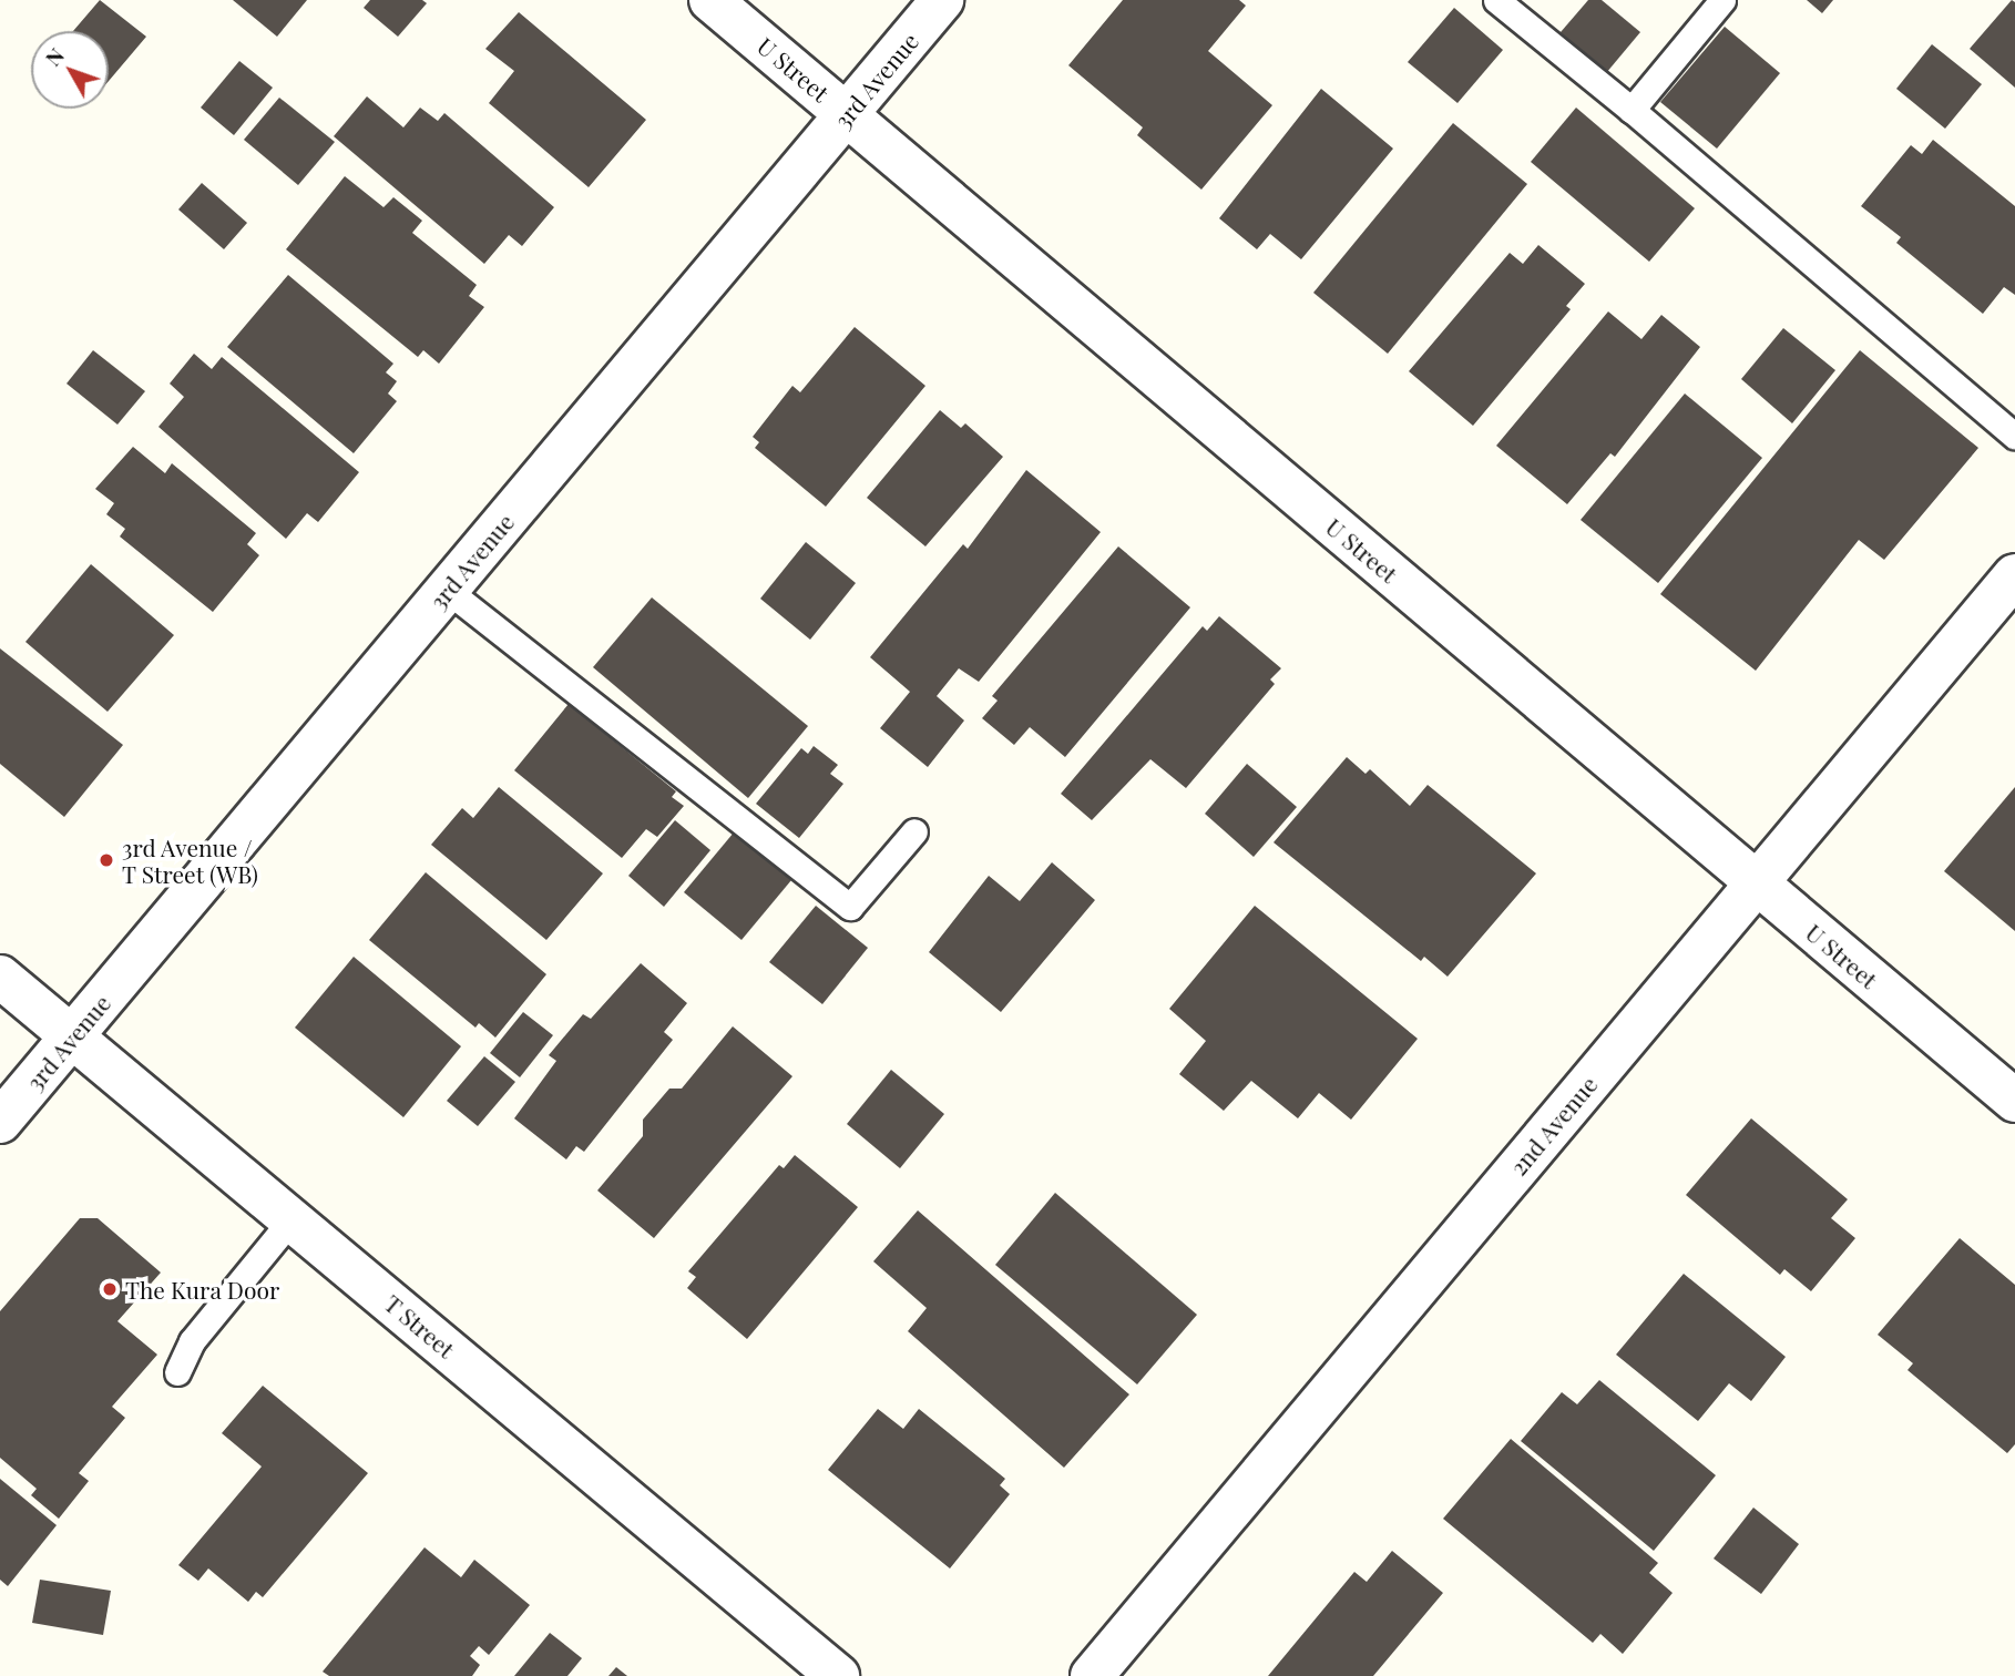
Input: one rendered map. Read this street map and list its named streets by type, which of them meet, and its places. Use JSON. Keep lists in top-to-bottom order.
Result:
{
  "streets": {
    "street": [
      "U Street",
      "3rd Avenue",
      "2nd Avenue",
      "T Street"
    ]
  },
  "crossings": [
    ["U Street", "3rd Avenue"],
    ["U Street", "2nd Avenue"],
    ["3rd Avenue", "T Street"]
  ],
  "places": ["3rd Avenue / T Street (WB)", "The Kura Door"],
  "north": "top left"
}
